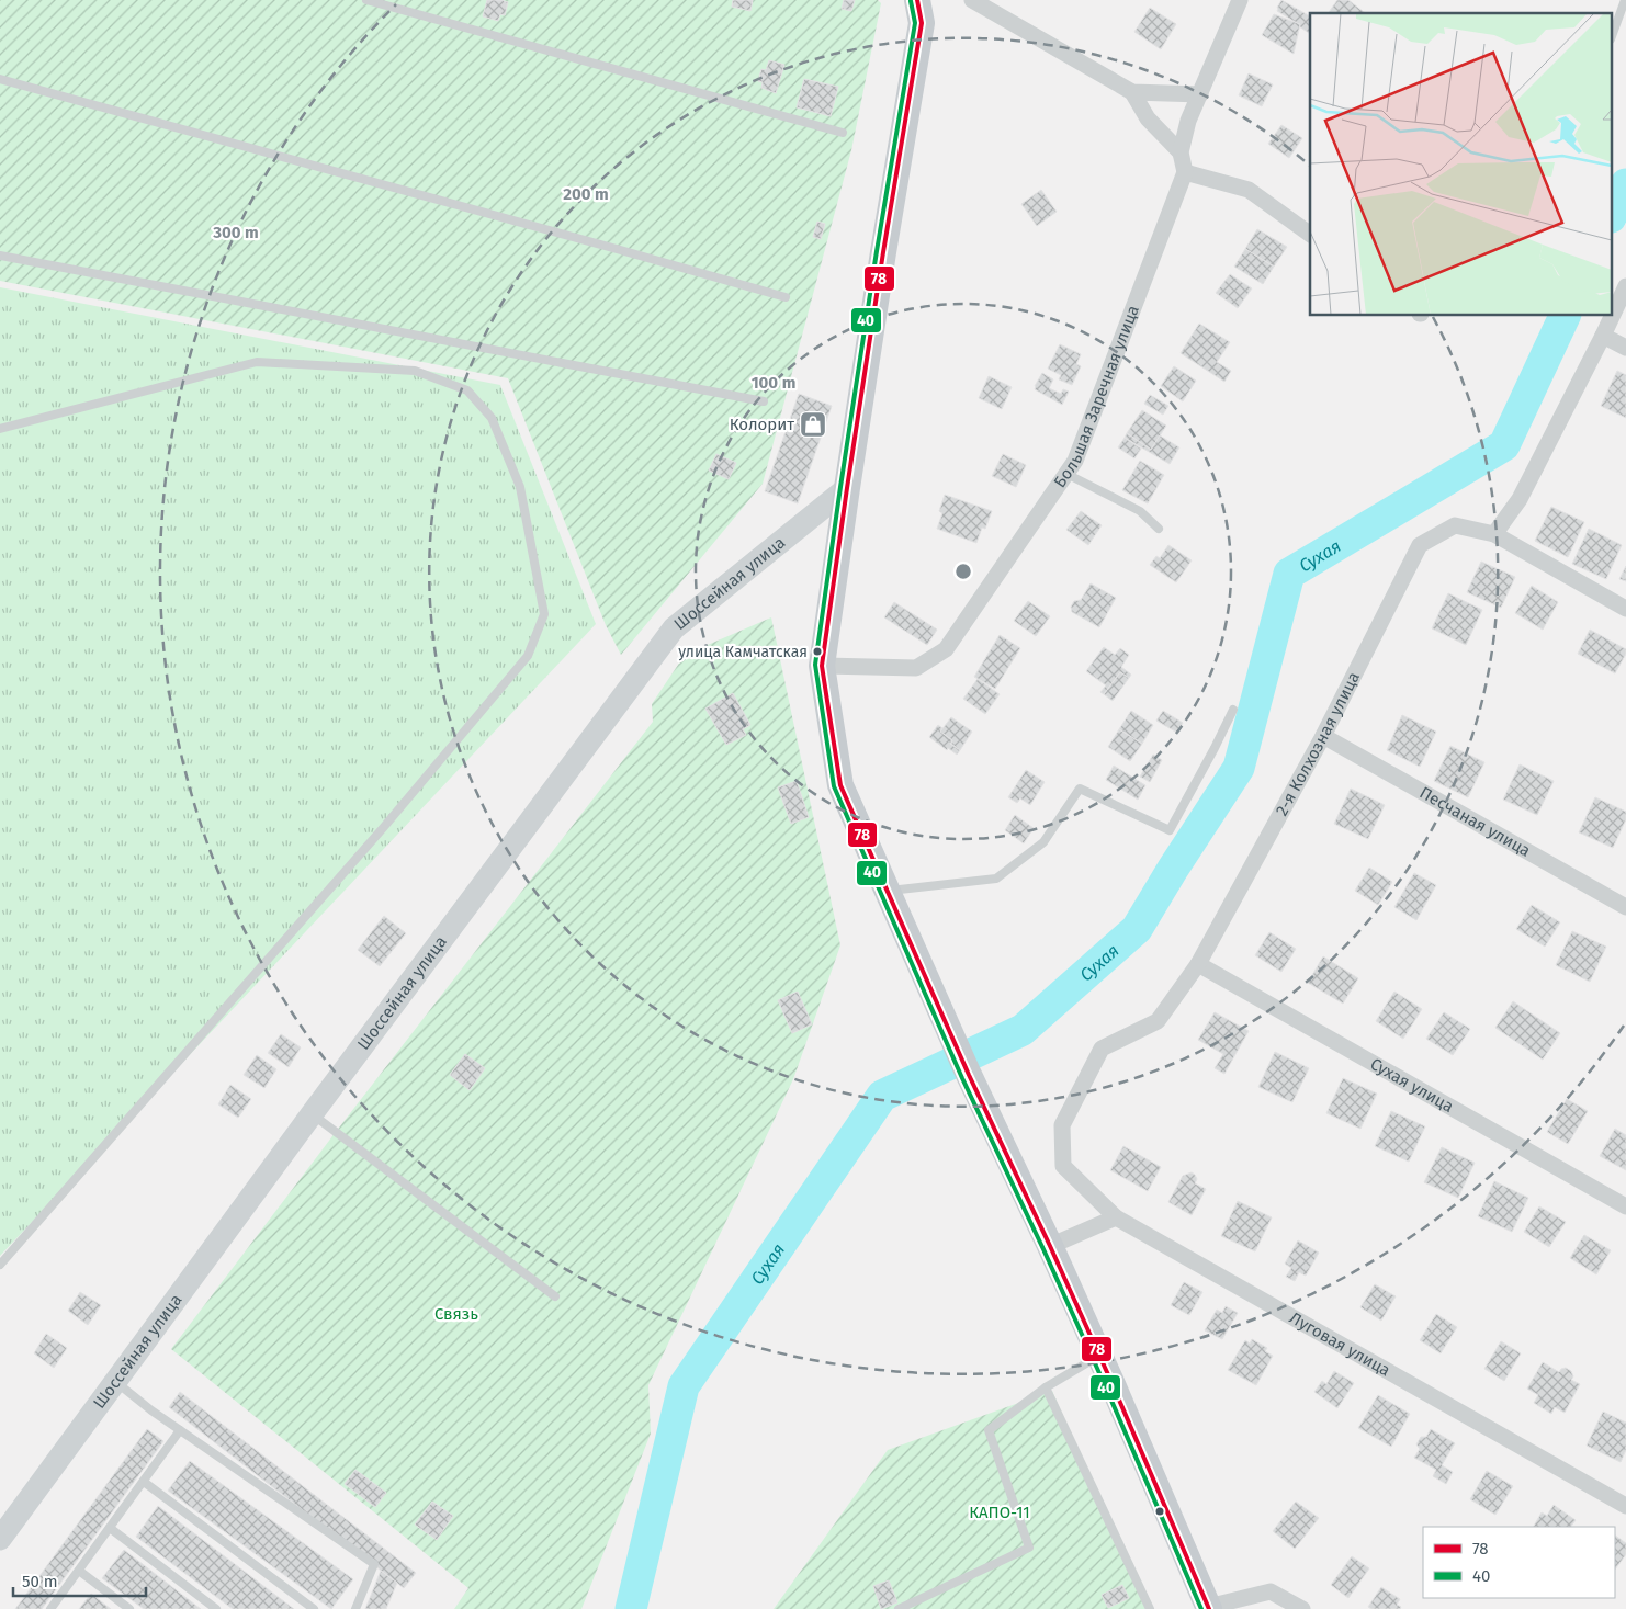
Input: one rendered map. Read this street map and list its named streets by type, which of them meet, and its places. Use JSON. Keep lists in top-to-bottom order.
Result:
{
  "streets": {
    "street": [
      "Большая Заречная улица",
      "Шоссейная улица",
      "2-я Колхозная улица",
      "Песчаная улица",
      "Сухая улица",
      "Луговая улица"
    ]
  },
  "crossings": [
    ["2-я Колхозная улица", "Песчаная улица"],
    ["2-я Колхозная улица", "Сухая улица"],
    ["2-я Колхозная улица", "Луговая улица"]
  ],
  "water": ["Сухая"],
  "parks": ["Связь", "КАПО-11"],
  "places": {
    "shop": ["Колорит"],
    "other": ["улица Камчатская"]
  },
  "lines": ["transit line 78", "transit line 40"],
  "legend": ["78", "40"],
  "scale_bar": "50 m",
  "rings": ["200 m", "300 m", "100 m"]
}
